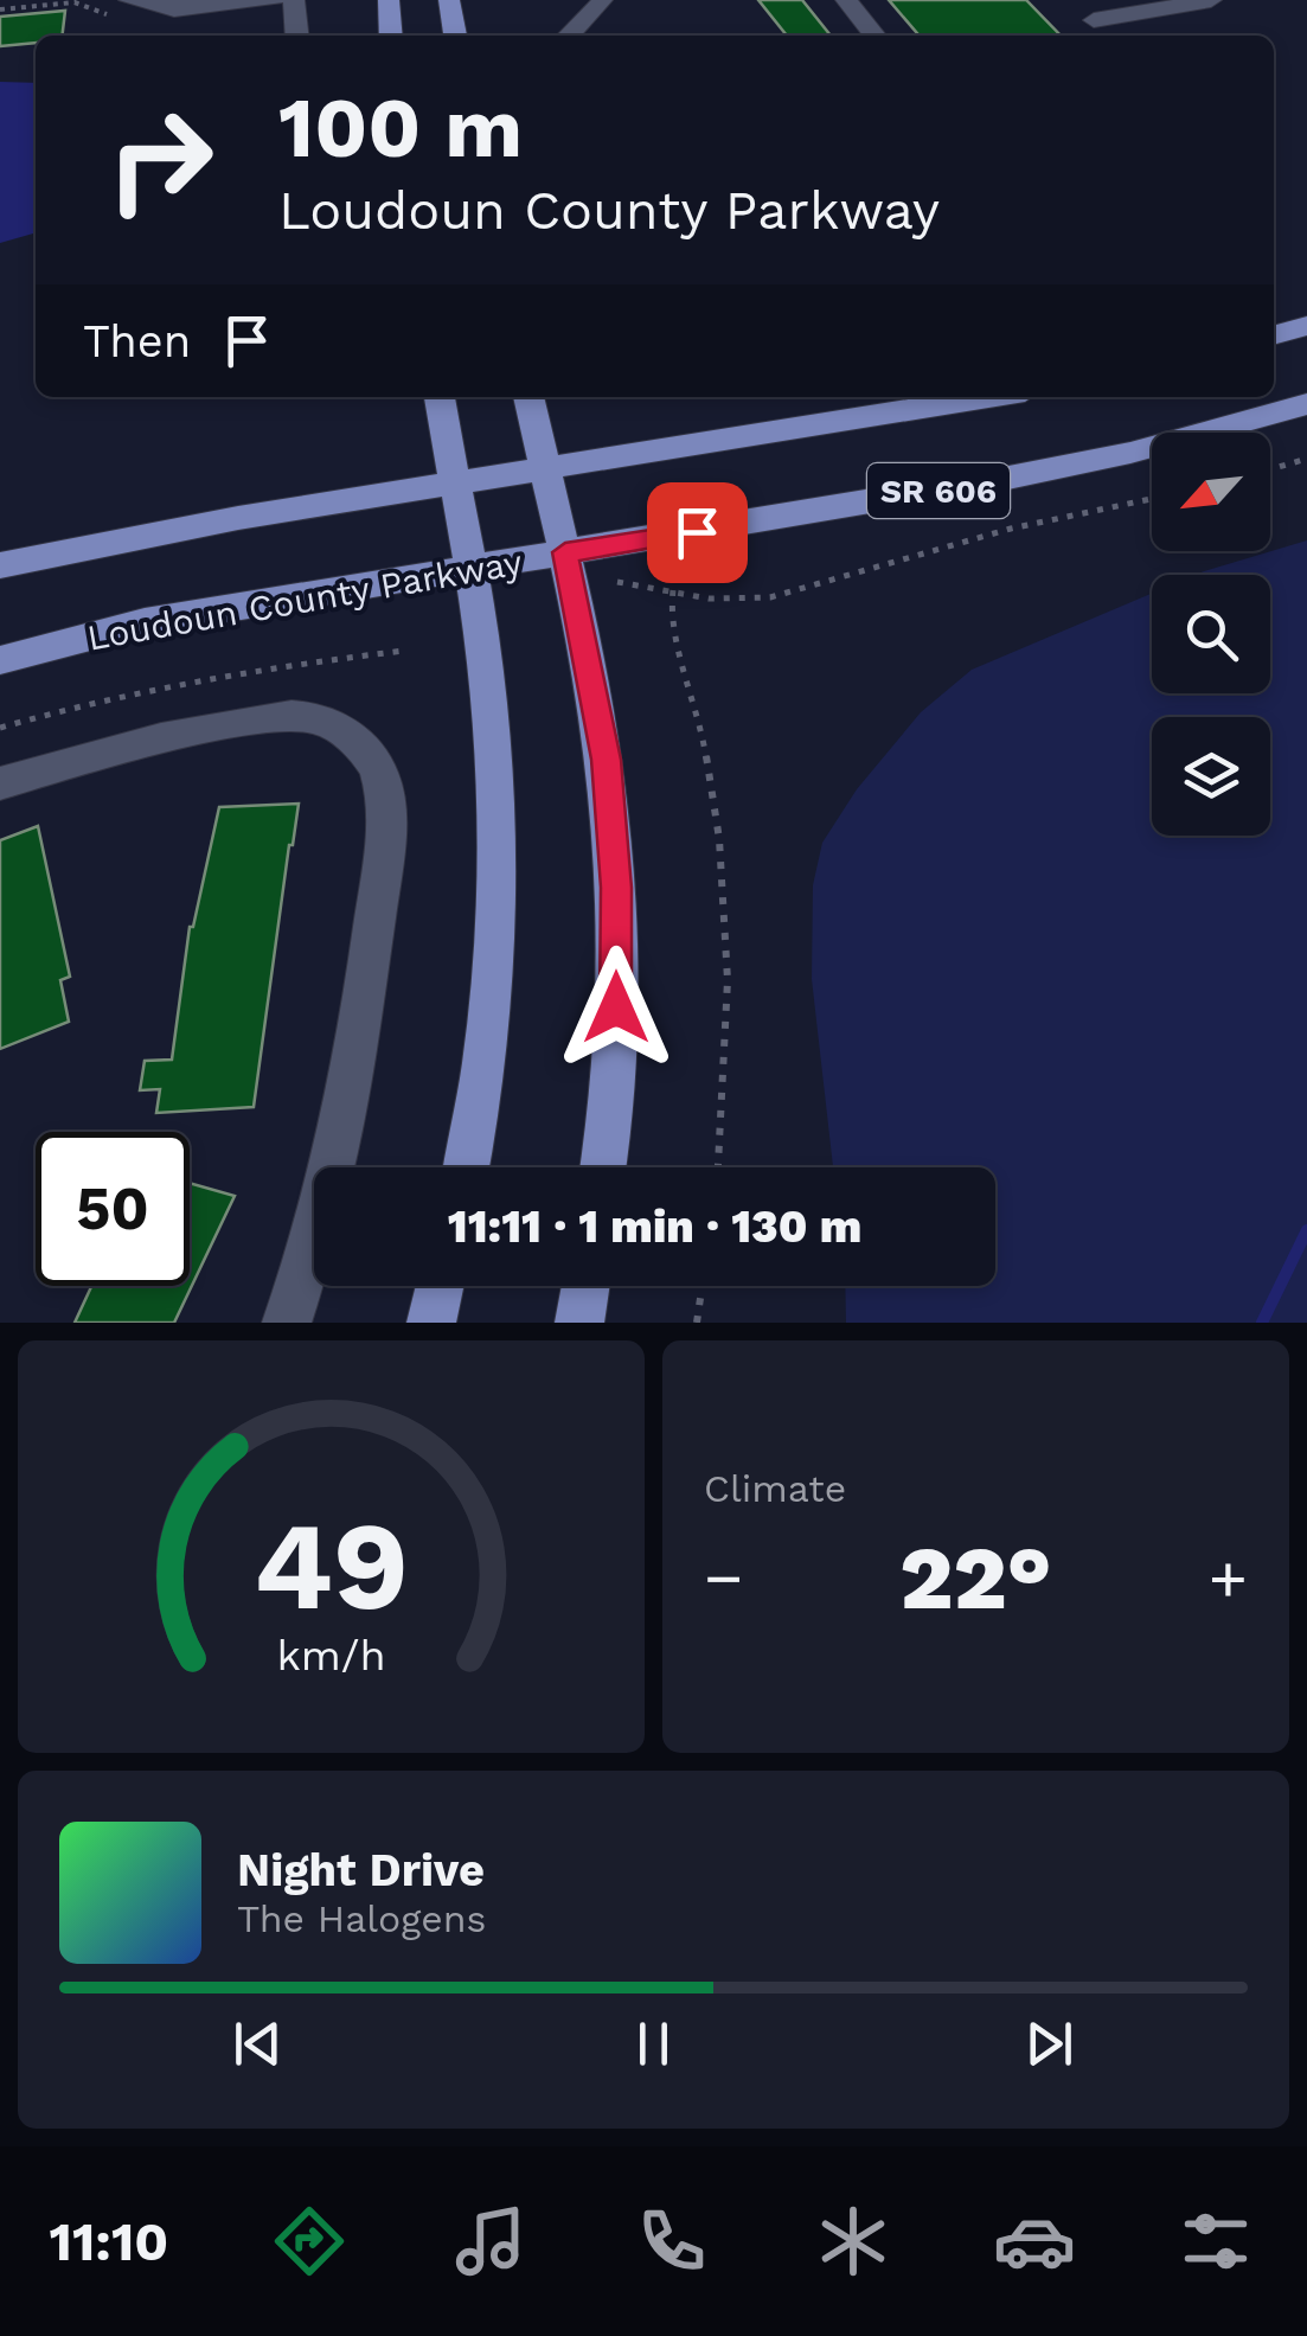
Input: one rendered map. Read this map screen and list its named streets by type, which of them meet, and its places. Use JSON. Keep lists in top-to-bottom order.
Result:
{
  "streets": {
    "main road": ["SR 606", "Loudoun County Parkway"]
  },
  "north": "bottom left",
  "page": {
    "turn": ["100 m", "Loudoun County Parkway"],
    "then": "Then",
    "limit": "50",
    "trip": "11:11 · 1 min · 130 m",
    "tile": "Climate",
    "heat": ["−", "22°", "+"],
    "song": ["Night Drive", "The Halogens"],
    "tabs": "11:10",
    "gauge": ["49", "km/h"]
  }
}
